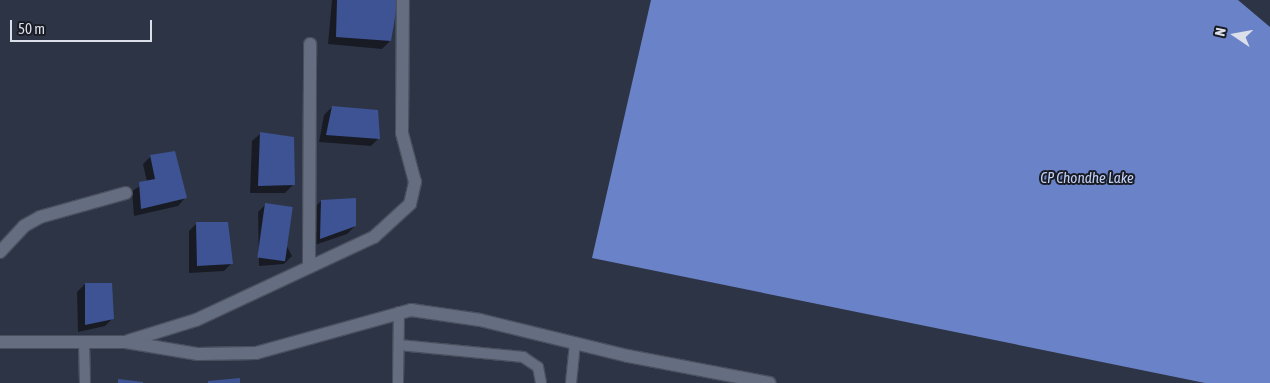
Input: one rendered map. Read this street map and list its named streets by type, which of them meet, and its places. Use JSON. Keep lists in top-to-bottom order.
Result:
{
  "water": ["CP Chondhe Lake"],
  "scale_bar": "50 m",
  "north": "left"
}
